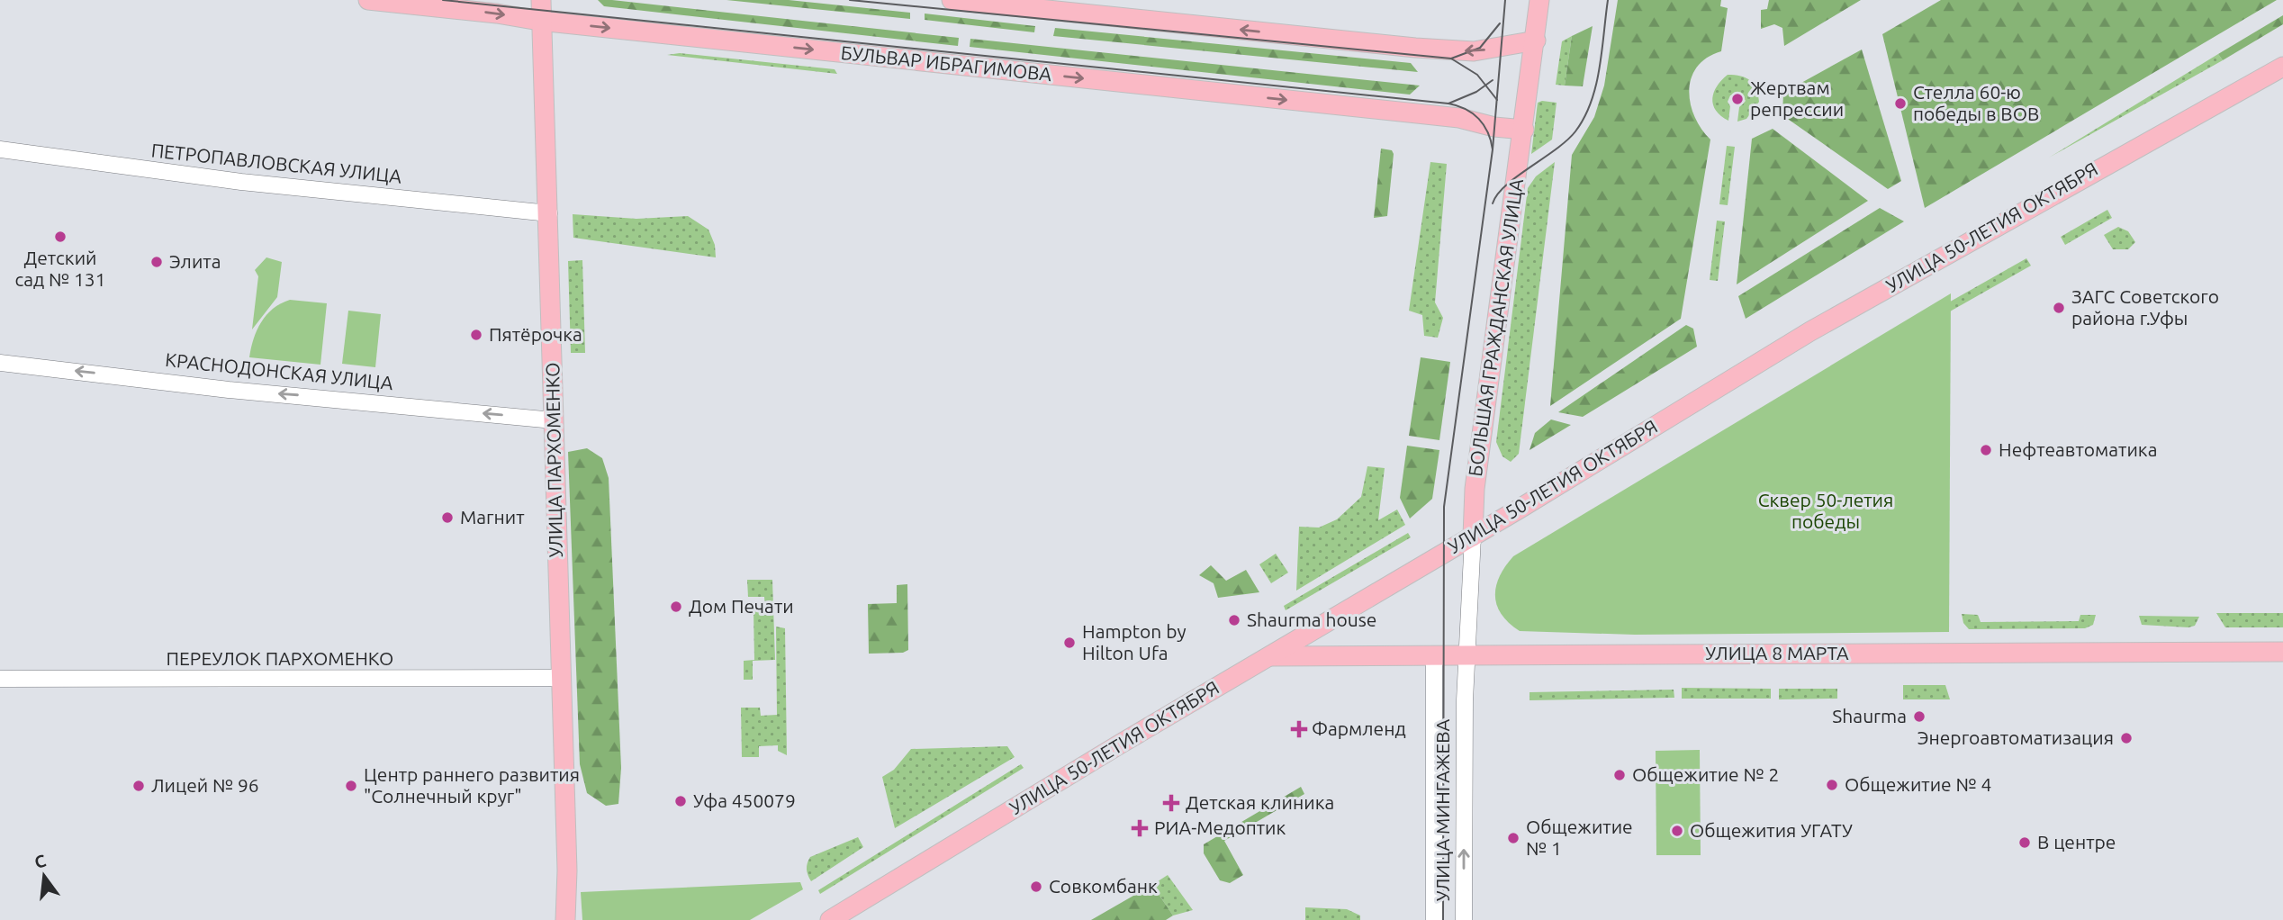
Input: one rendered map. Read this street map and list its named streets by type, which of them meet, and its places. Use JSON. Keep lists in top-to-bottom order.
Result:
{
  "streets": {
    "main road": [
      "БУЛЬВАР ИБРАГИМОВА",
      "УЛИЦА 50-ЛЕТИЯ ОКТЯБРЯ",
      "БОЛЬШАЯ ГРАЖДАНСКАЯ УЛИЦА",
      "УЛИЦА ПАРХОМЕНКО",
      "УЛИЦА 8 МАРТА"
    ],
    "street": [
      "ПЕТРОПАВЛОВСКАЯ УЛИЦА",
      "КРАСНОДОНСКАЯ УЛИЦА",
      "ПЕРЕУЛОК ПАРХОМЕНКО",
      "УЛИЦА МИНГАЖЕВА"
    ]
  },
  "crossings": [
    ["БУЛЬВАР ИБРАГИМОВА", "БОЛЬШАЯ ГРАЖДАНСКАЯ УЛИЦА"],
    ["БУЛЬВАР ИБРАГИМОВА", "УЛИЦА ПАРХОМЕНКО"],
    ["ПЕТРОПАВЛОВСКАЯ УЛИЦА", "УЛИЦА ПАРХОМЕНКО"],
    ["УЛИЦА 50-ЛЕТИЯ ОКТЯБРЯ", "БОЛЬШАЯ ГРАЖДАНСКАЯ УЛИЦА"],
    ["УЛИЦА 50-ЛЕТИЯ ОКТЯБРЯ", "УЛИЦА 8 МАРТА"],
    ["БОЛЬШАЯ ГРАЖДАНСКАЯ УЛИЦА", "УЛИЦА 8 МАРТА"],
    ["БОЛЬШАЯ ГРАЖДАНСКАЯ УЛИЦА", "УЛИЦА МИНГАЖЕВА"],
    ["КРАСНОДОНСКАЯ УЛИЦА", "УЛИЦА ПАРХОМЕНКО"],
    ["УЛИЦА ПАРХОМЕНКО", "ПЕРЕУЛОК ПАРХОМЕНКО"],
    ["УЛИЦА 8 МАРТА", "УЛИЦА МИНГАЖЕВА"]
  ],
  "one_way": ["КРАСНОДОНСКАЯ УЛИЦА"],
  "parks": ["Сквер 50-летия победы"],
  "places": {
    "other": [
      "Жертвам репрессии",
      "Стелла 60-ю победы в ВОВ",
      "Детский сад № 131",
      "Элита",
      "ЗАГС Советского района г.Уфы",
      "Пятёрочка",
      "Нефтеавтоматика",
      "Магнит",
      "Дом Печати",
      "Shaurma house",
      "Hampton by Hilton Ufa",
      "Shaurma",
      "Энергоавтоматизация",
      "Общежитие № 2",
      "Общежитие № 4",
      "Лицей № 96",
      "Центр раннего развития \"Солнечный круг\"",
      "Уфа 450079",
      "Общежития УГАТУ",
      "Общежитие № 1",
      "В центре",
      "Совкомбанк"
    ],
    "health": ["Фармленд", "Детская клиника", "РИА-Медоптик"]
  },
  "north": "top"
}
